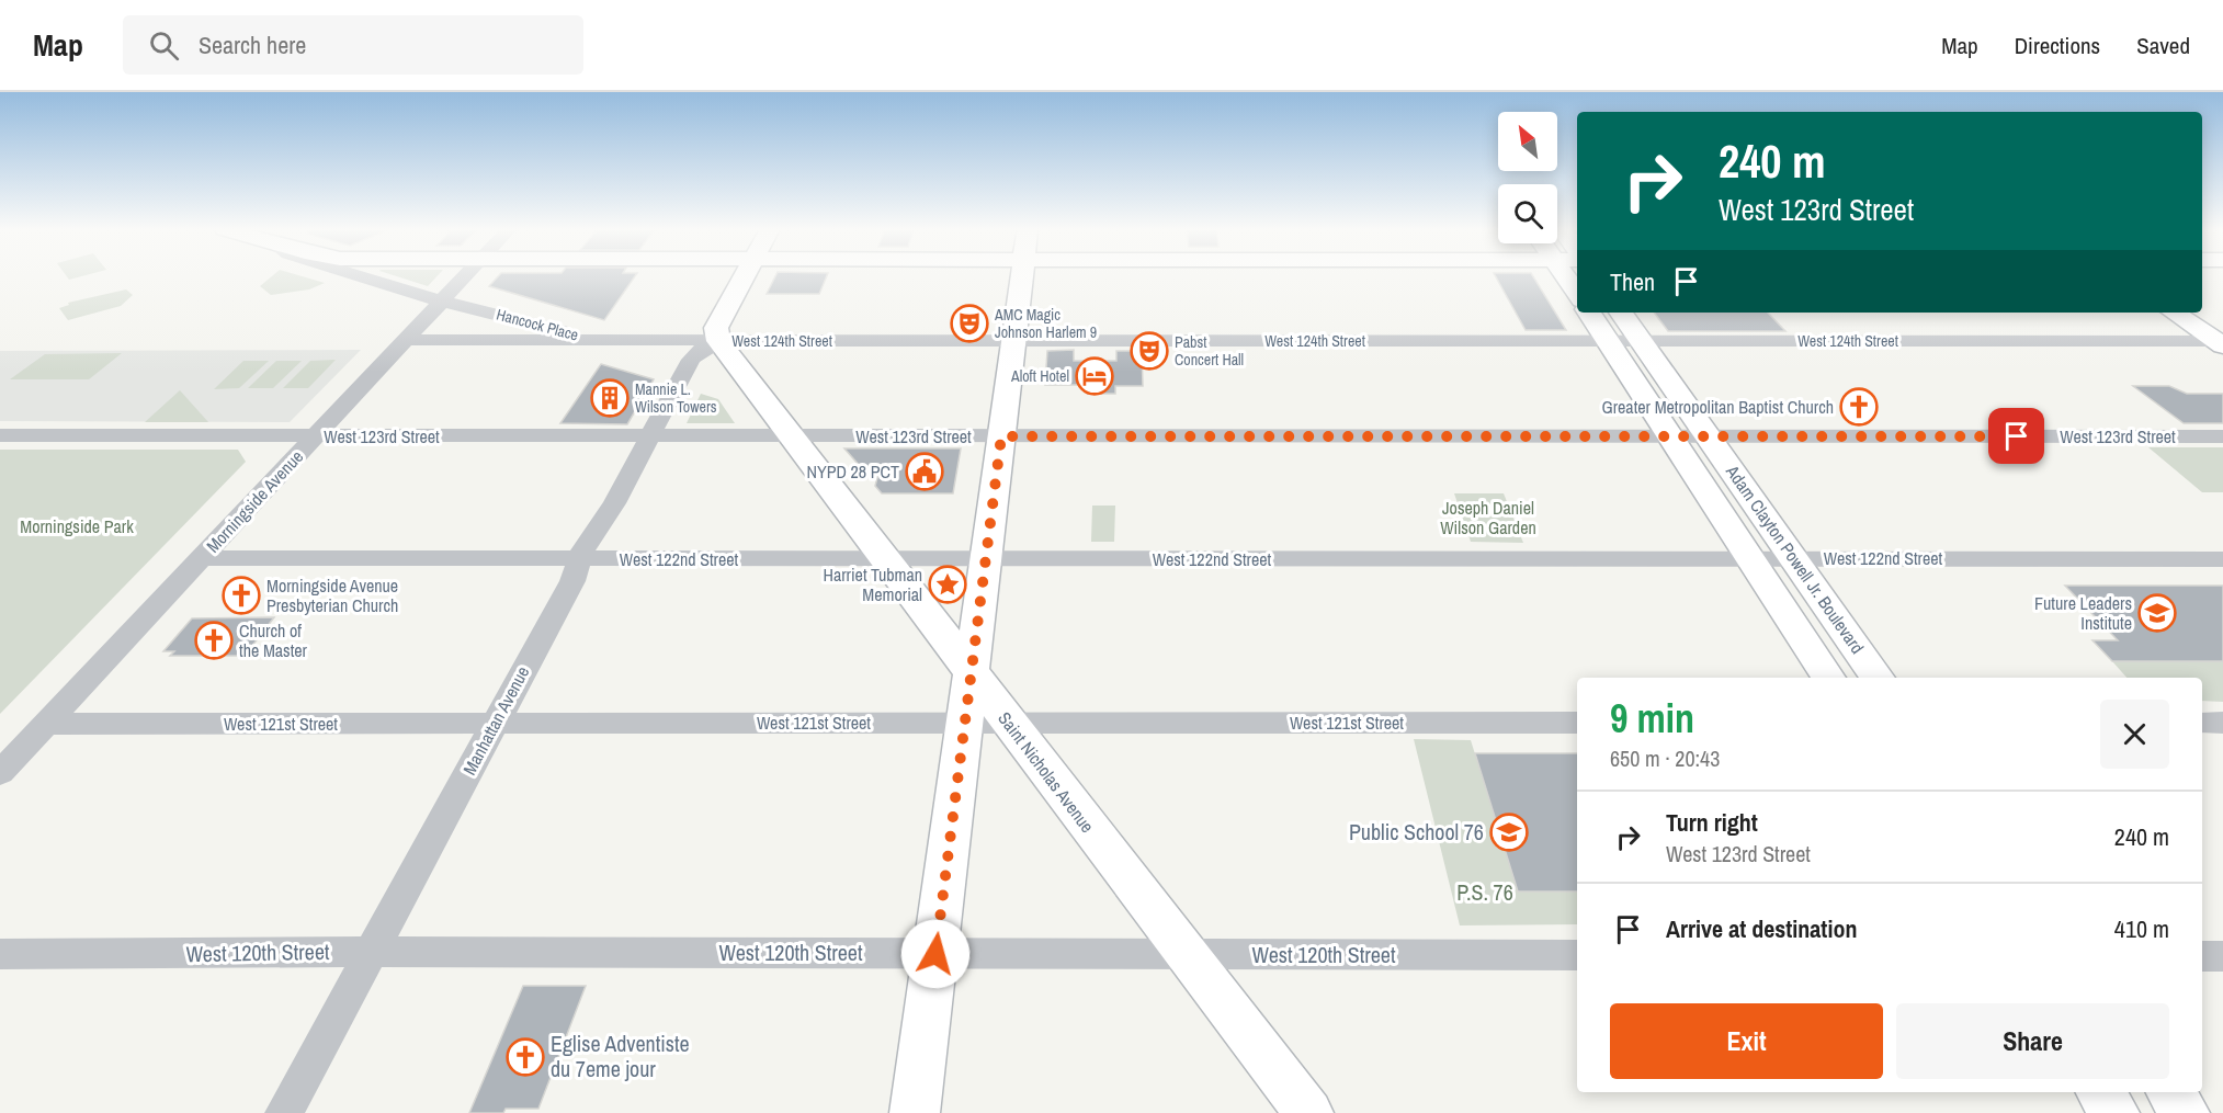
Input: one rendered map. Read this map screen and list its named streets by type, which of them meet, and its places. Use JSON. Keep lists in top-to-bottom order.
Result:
{
  "streets": {
    "main road": ["Adam Clayton Powell Jr. Boulevard", "Saint Nicholas Avenue"],
    "street": [
      "Hancock Place",
      "West 124th Street",
      "West 123rd Street",
      "Morningside Avenue",
      "West 122nd Street",
      "Manhattan Avenue",
      "West 121st Street",
      "West 120th Street"
    ]
  },
  "crossings": [
    ["Hancock Place", "West 124th Street"],
    ["Hancock Place", "Morningside Avenue"],
    ["West 124th Street", "Morningside Avenue"],
    ["West 124th Street", "Adam Clayton Powell Jr. Boulevard"],
    ["West 124th Street", "Manhattan Avenue"],
    ["West 124th Street", "Saint Nicholas Avenue"],
    ["West 123rd Street", "Morningside Avenue"],
    ["West 123rd Street", "Adam Clayton Powell Jr. Boulevard"],
    ["West 123rd Street", "Manhattan Avenue"],
    ["West 123rd Street", "Saint Nicholas Avenue"],
    ["Morningside Avenue", "West 122nd Street"],
    ["Morningside Avenue", "West 121st Street"],
    ["West 122nd Street", "Adam Clayton Powell Jr. Boulevard"],
    ["West 122nd Street", "Manhattan Avenue"],
    ["West 122nd Street", "Saint Nicholas Avenue"],
    ["Manhattan Avenue", "West 121st Street"],
    ["Manhattan Avenue", "Saint Nicholas Avenue"],
    ["Manhattan Avenue", "West 120th Street"],
    ["West 121st Street", "Saint Nicholas Avenue"],
    ["Saint Nicholas Avenue", "West 120th Street"]
  ],
  "parks": ["Joseph Daniel Wilson Garden", "Morningside Park", "P.S. 76"],
  "places": {
    "theatre": ["AMC Magic Johnson Harlem 9", "Pabst Concert Hall"],
    "hotel": ["Aloft Hotel"],
    "building": ["Mannie L. Wilson Towers"],
    "church": [
      "Greater Metropolitan Baptist Church",
      "Morningside Avenue Presbyterian Church",
      "Church of the Master",
      "Eglise Adventiste du 7eme jour"
    ],
    "public building": ["NYPD 28 PCT"],
    "place": ["Harriet Tubman Memorial"],
    "school or university": ["Future Leaders Institute", "Public School 76"]
  },
  "north": "top left",
  "page": {
    "header": "Map",
    "search": "Search here",
    "nav": ["Map", "Directions", "Saved"],
    "turn": ["240 m", "West 123rd Street"],
    "then": "Then",
    "heading": ["9 min", "650 m · 20:43"],
    "list": [
      {
        "name": "Turn right",
        "note": "West 123rd Street",
        "value": "240 m"
      },
      {
        "name": "Arrive at destination",
        "value": "410 m"
      }
    ],
    "buttons": ["Exit", "Share"]
  }
}
